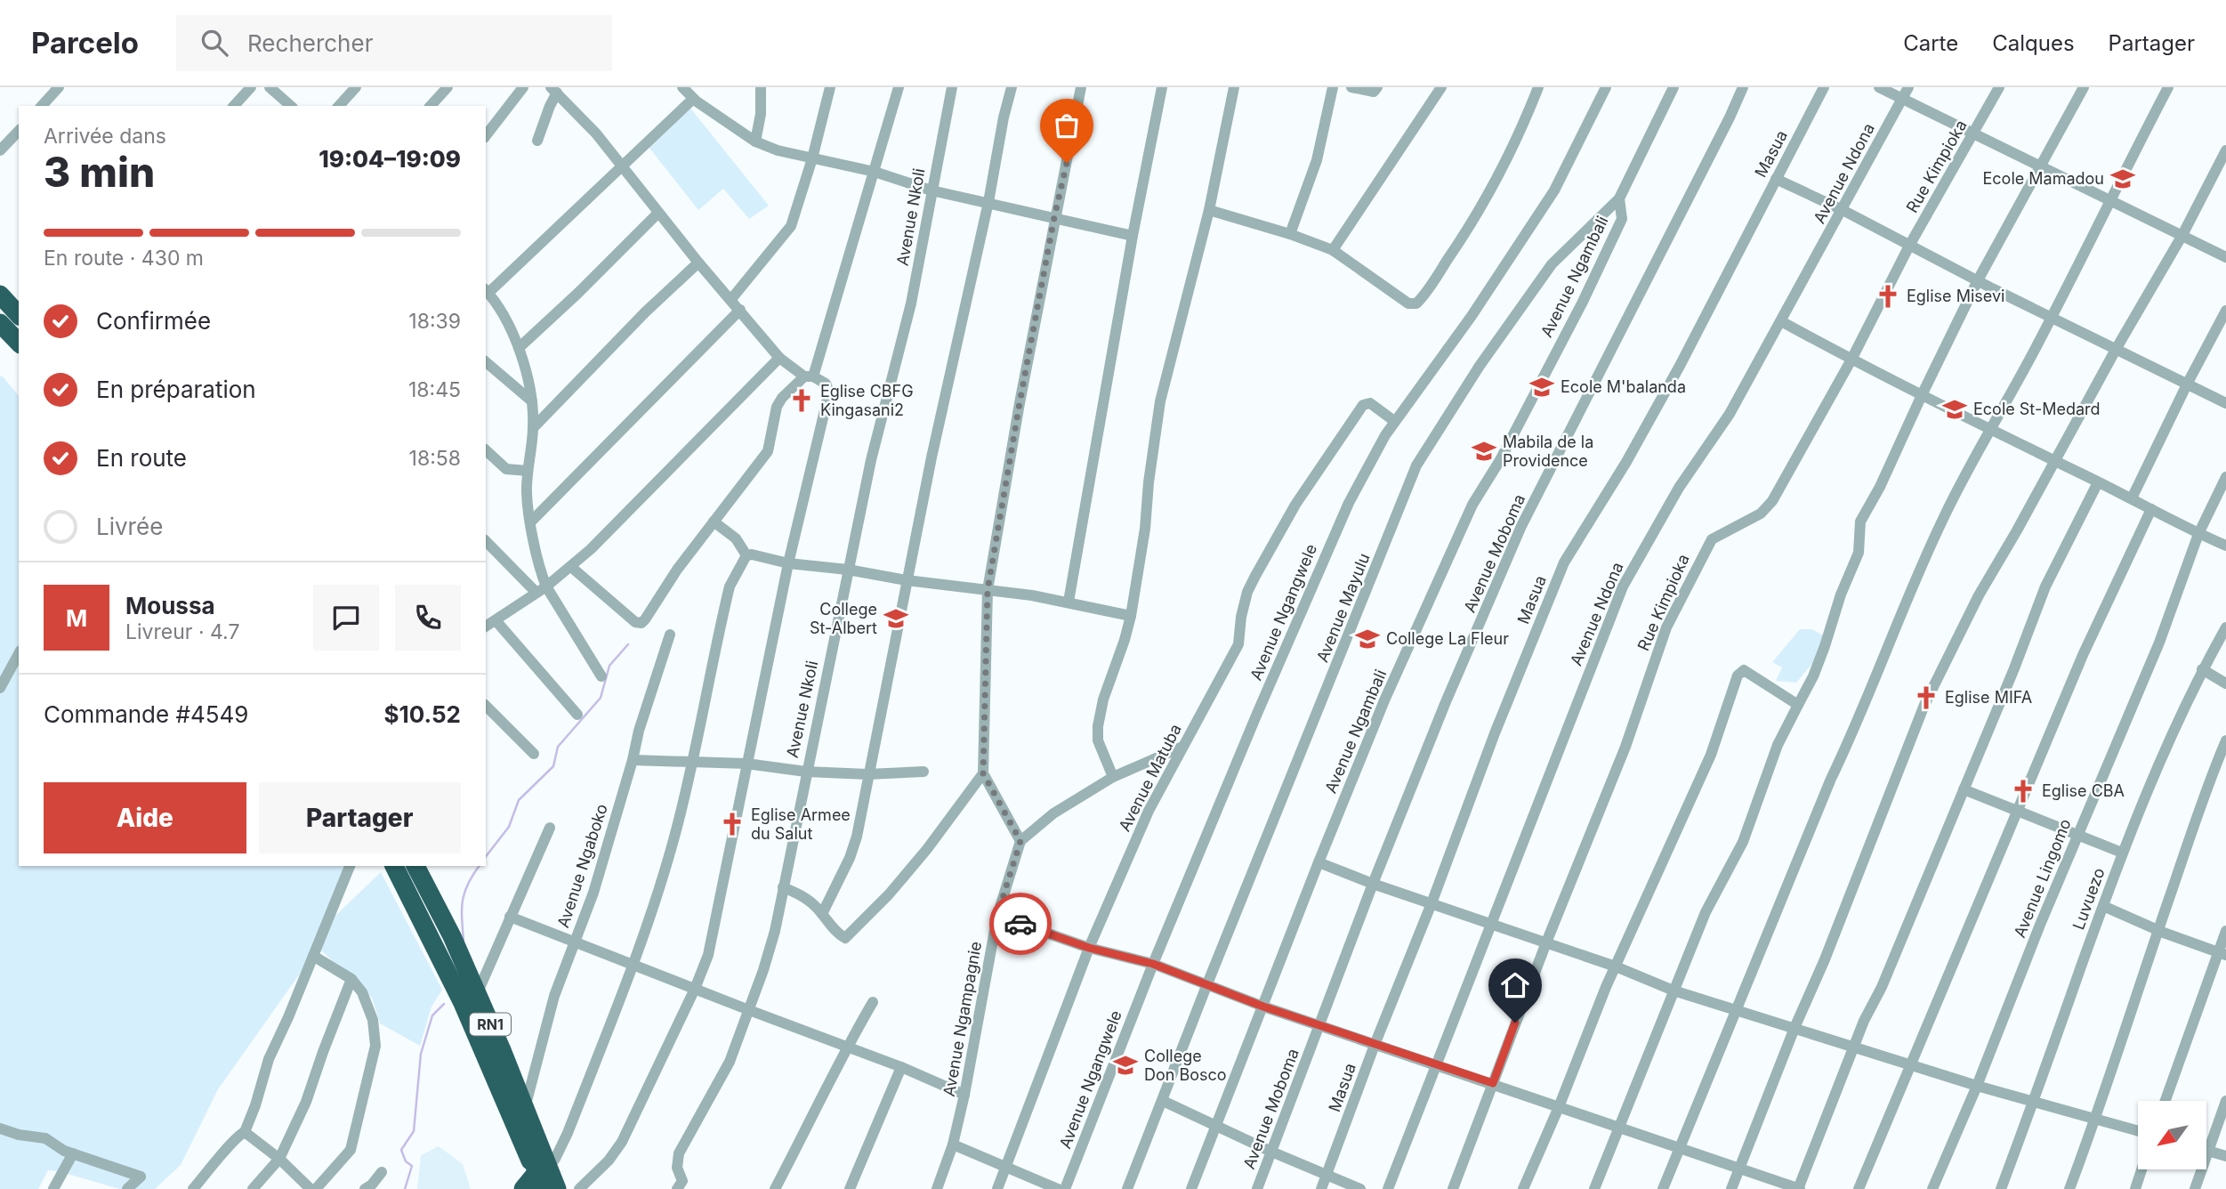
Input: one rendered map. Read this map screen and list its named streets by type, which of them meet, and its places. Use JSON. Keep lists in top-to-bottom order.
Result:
{
  "streets": {
    "highway": ["RN1"],
    "street": [
      "Masua",
      "Rue Kimpioka",
      "Avenue Ndona",
      "Avenue Nkoli",
      "Avenue Ngambali",
      "Avenue Moboma",
      "Avenue Mayulu",
      "Avenue Ngangwele",
      "Avenue Matuba",
      "Avenue Ngaboko",
      "Avenue Lingomo",
      "Luvuezo",
      "Avenue Ngampagnie"
    ]
  },
  "crossings": [
    ["Avenue Ngambali", "Avenue Mayulu"],
    ["Avenue Ngangwele", "Avenue Matuba"],
    ["Avenue Ngaboko", "RN1"]
  ],
  "places": {
    "school or university": [
      "Ecole Mamadou",
      "Ecole M'balanda",
      "Ecole St-Medard",
      "Mabila de la Providence",
      "College St-Albert",
      "College La Fleur",
      "College Don Bosco"
    ],
    "church": [
      "Eglise Misevi",
      "Eglise CBFG Kingasani2",
      "Eglise MIFA",
      "Eglise CBA",
      "Eglise Armee du Salut"
    ]
  },
  "north": "bottom left",
  "page": {
    "header": "Parcelo",
    "search": "Rechercher",
    "nav": ["Carte", "Calques", "Partager"],
    "heading": ["3 min", "Arrivée dans", "19:04–19:09"],
    "panel": [
      "Moussa",
      "Livreur · 4.7",
      "Commande #4549",
      "$10.52"
    ],
    "bar": "En route · 430 m",
    "list": [
      ["Confirmée", "18:39"],
      ["En préparation", "18:45"],
      ["En route", "18:58"],
      "Livrée"
    ],
    "round": "M",
    "buttons": ["Aide", "Partager"]
  }
}
